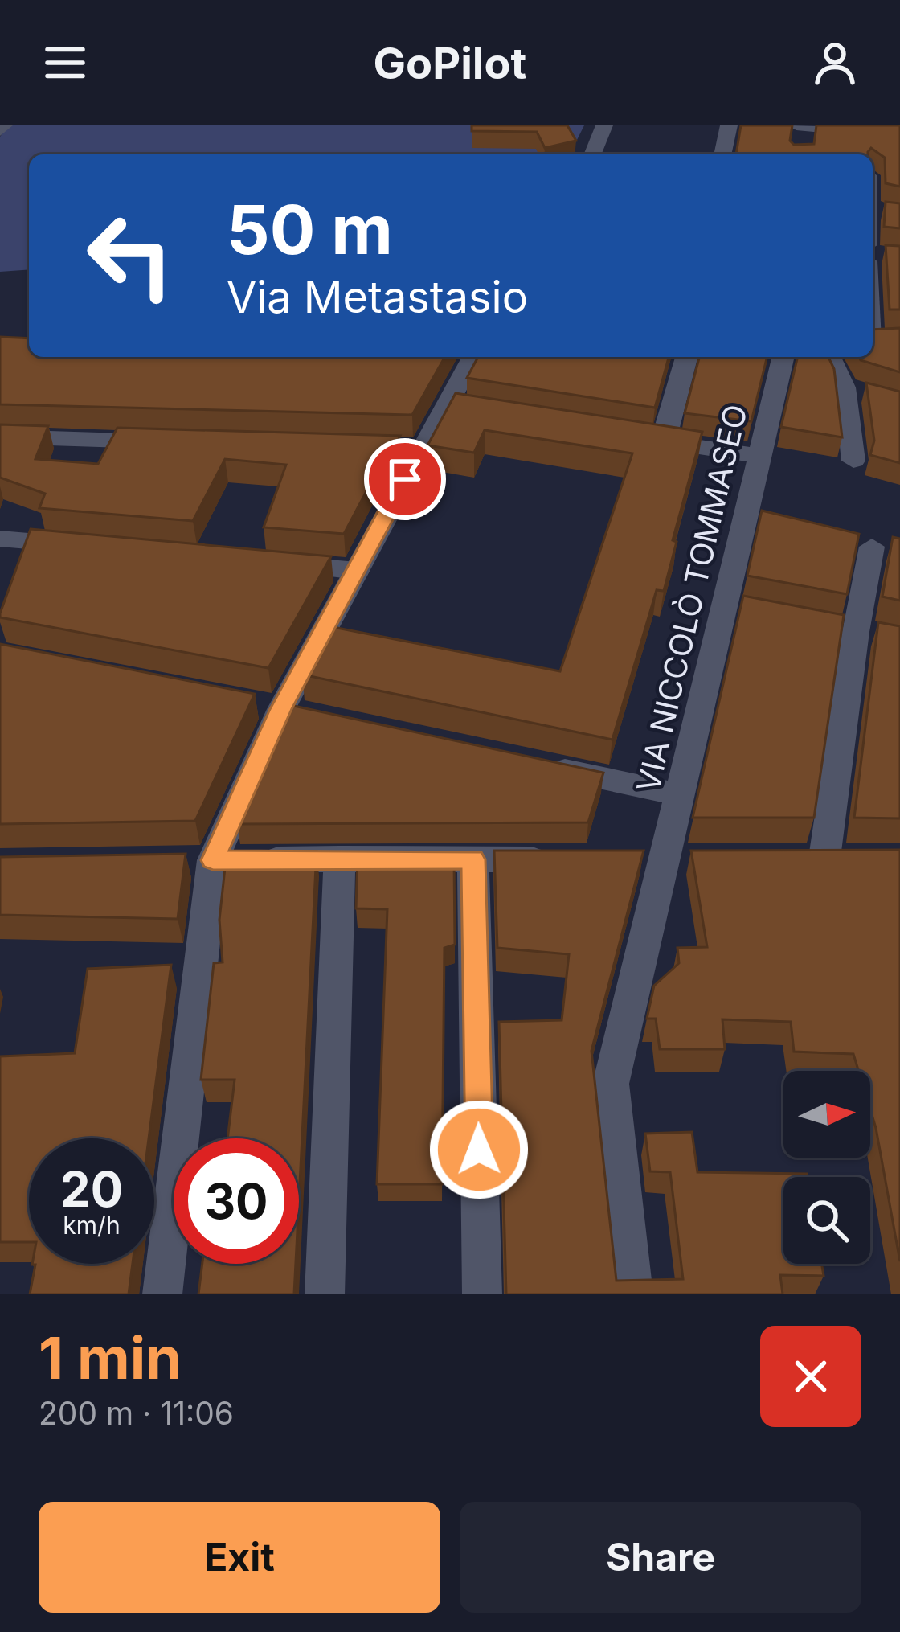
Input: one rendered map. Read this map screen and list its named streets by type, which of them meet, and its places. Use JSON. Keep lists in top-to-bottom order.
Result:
{
  "streets": {
    "street": ["VIA NICCOLÒ TOMMASEO"]
  },
  "north": "right",
  "page": {
    "header": "GoPilot",
    "turn": ["50 m", "Via Metastasio"],
    "speed": "20 km/h",
    "limit": "30",
    "heading": ["1 min", "200 m · 11:06"],
    "buttons": ["Exit", "Share"]
  }
}
